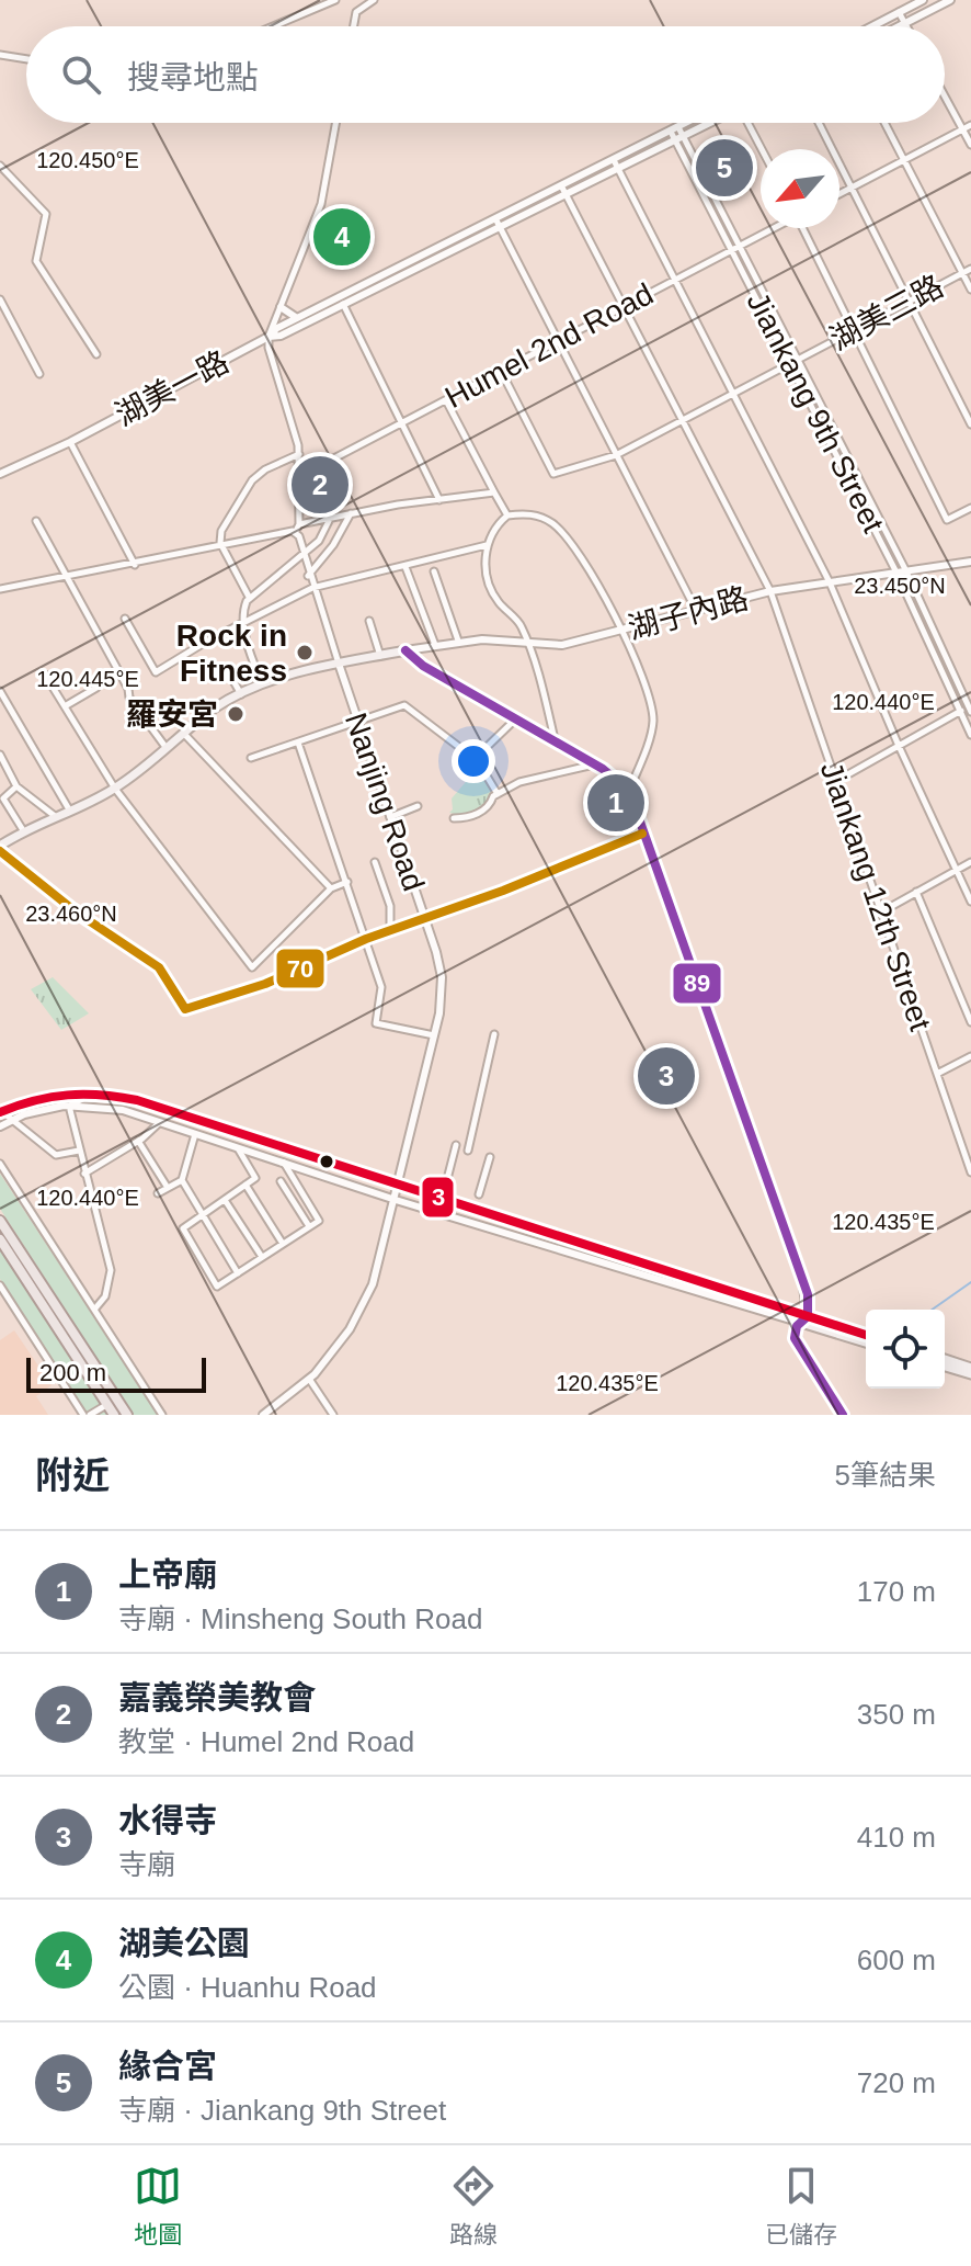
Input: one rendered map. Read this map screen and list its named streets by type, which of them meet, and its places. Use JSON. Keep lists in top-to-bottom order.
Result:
{
  "streets": {
    "street": [
      "湖美三路",
      "Humel 2nd Road",
      "湖美一路",
      "Jiankang 9th Street",
      "湖子內路",
      "Nanjing Road",
      "Jiankang 12th Street"
    ]
  },
  "crossings": [
    ["湖美三路", "Humel 2nd Road"],
    ["湖美三路", "Jiankang 9th Street"],
    ["湖美三路", "Jiankang 12th Street"],
    ["Humel 2nd Road", "Jiankang 9th Street"],
    ["Humel 2nd Road", "Jiankang 12th Street"],
    ["湖美一路", "Jiankang 9th Street"],
    ["湖美一路", "Jiankang 12th Street"],
    ["Jiankang 9th Street", "湖子內路"],
    ["湖子內路", "Jiankang 12th Street"]
  ],
  "places": ["Rock in Fitness", "羅安宮"],
  "lines": ["transit line 89", "transit line 70", "transit line 3"],
  "scale_bar": "200 m",
  "north": "bottom left",
  "page": {
    "search": "搜尋地點",
    "pins": [
      "5",
      "4",
      "2",
      "1",
      "3"
    ],
    "scale": "200 m",
    "heading": ["附近", "5筆結果"],
    "list": [
      {
        "mark": "1",
        "name": "上帝廟",
        "note": "寺廟 · Minsheng South Road",
        "value": "170 m"
      },
      {
        "mark": "2",
        "name": "嘉義榮美教會",
        "note": "教堂 · Humel 2nd Road",
        "value": "350 m"
      },
      {
        "mark": "3",
        "name": "水得寺",
        "note": "寺廟",
        "value": "410 m"
      },
      {
        "mark": "4",
        "name": "湖美公園",
        "note": "公園 · Huanhu Road",
        "value": "600 m"
      },
      {
        "mark": "5",
        "name": "緣合宮",
        "note": "寺廟 · Jiankang 9th Street",
        "value": "720 m"
      }
    ],
    "nav": ["地圖", "路線", "已儲存"]
  },
  "coordinates": [
    "120.450°E",
    "23.450°N",
    "120.445°E",
    "120.440°E",
    "23.460°N",
    "120.435°E"
  ]
}
